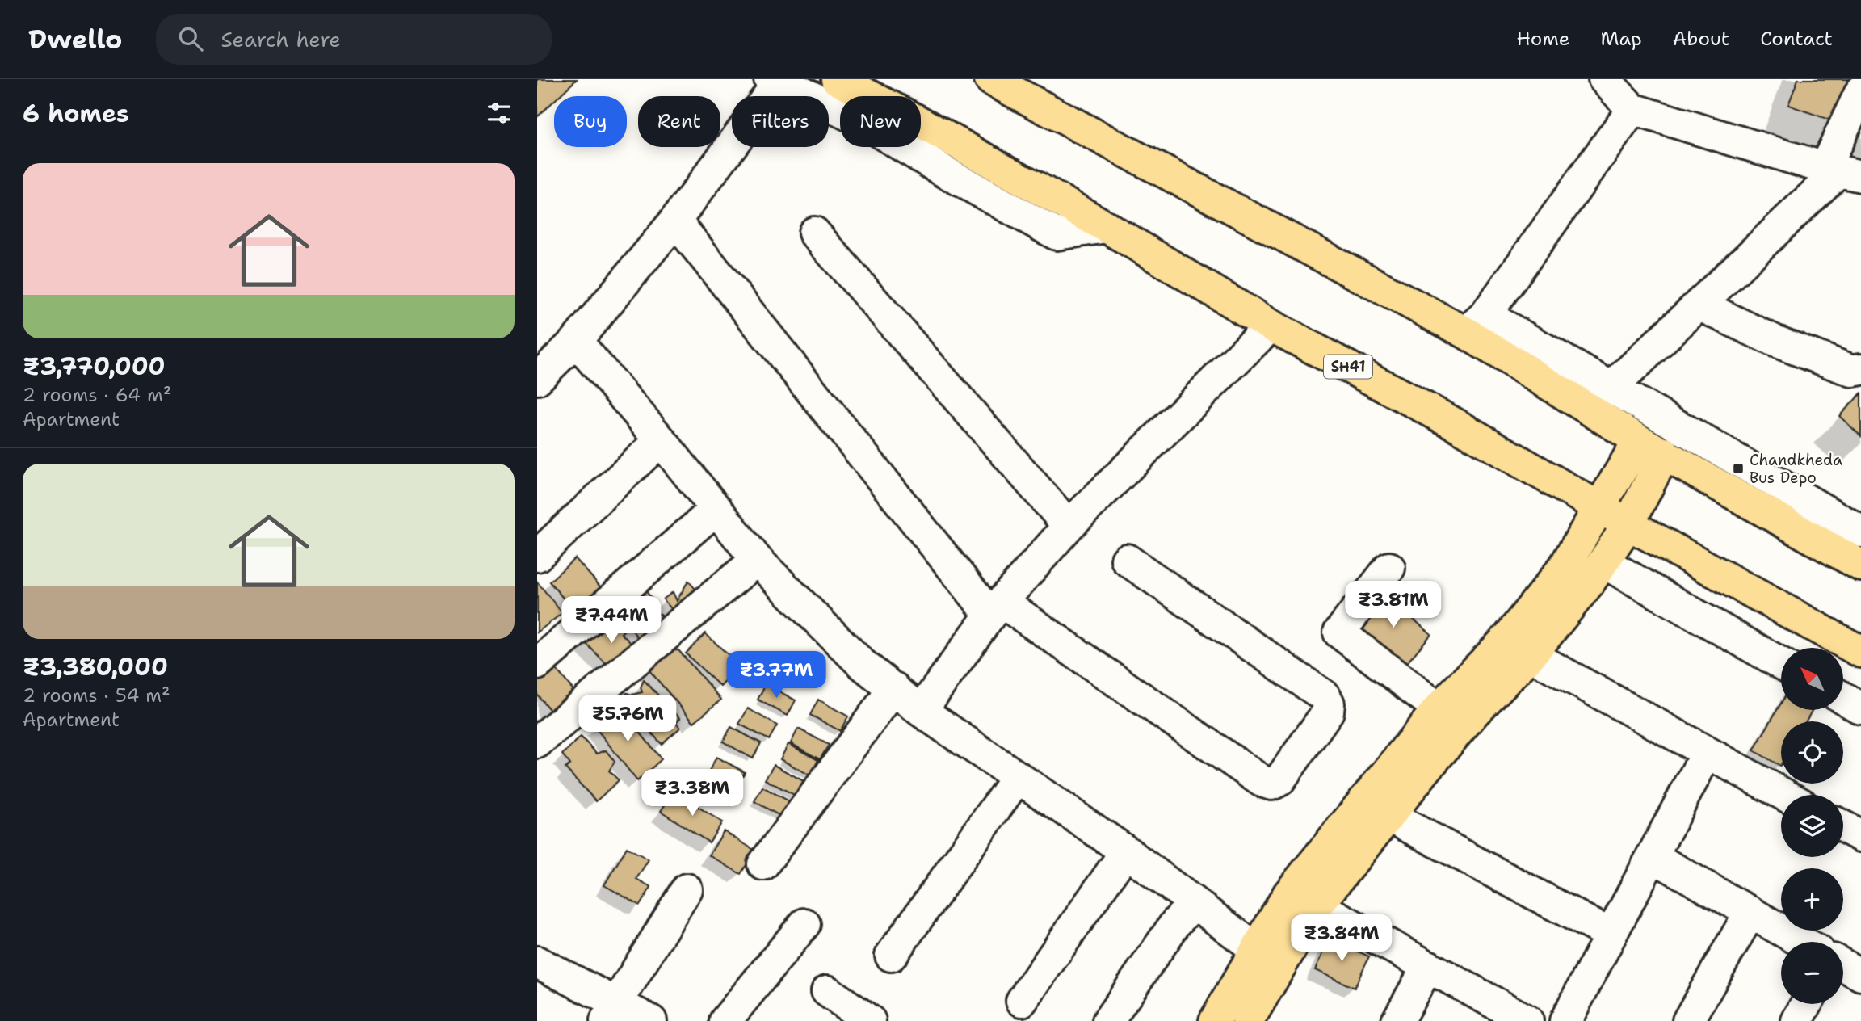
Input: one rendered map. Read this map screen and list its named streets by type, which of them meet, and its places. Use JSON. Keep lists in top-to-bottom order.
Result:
{
  "streets": {
    "main road": ["SH41"]
  },
  "places": {
    "transit": ["Chandkheda Bus Depo"]
  },
  "north": "top left",
  "page": {
    "header": "Dwello",
    "search": "Search here",
    "nav": [
      "Home",
      "Map",
      "About",
      "Contact"
    ],
    "heading": "6 homes",
    "chip": [
      "Buy",
      "Rent",
      "Filters",
      "New"
    ],
    "list": [
      {
        "name": "₹3,770,000",
        "note": "2 rooms · 64 m² · Apartment"
      },
      {
        "name": "₹3,380,000",
        "note": "2 rooms · 54 m² · Apartment"
      }
    ],
    "price": [
      "₹3.81M",
      "₹7.44M",
      "₹3.77M",
      "₹5.76M",
      "₹3.38M",
      "₹3.84M"
    ],
    "map_buttons": ["+", "−"]
  }
}
